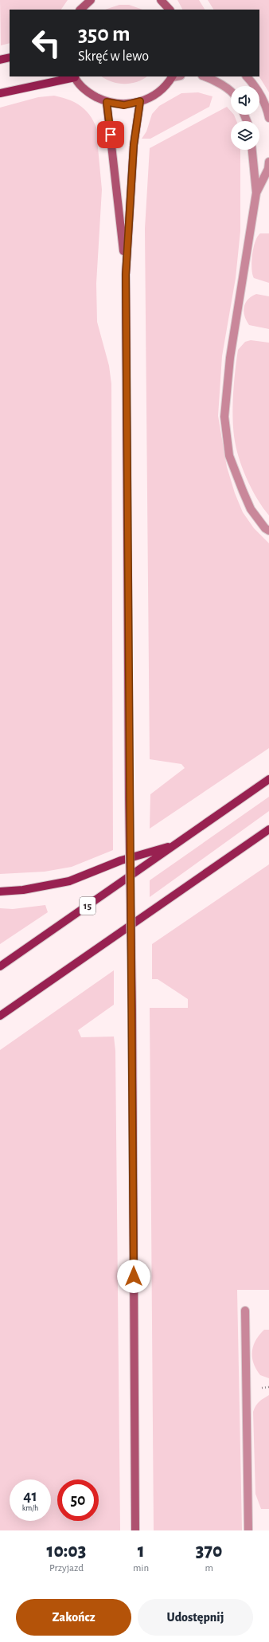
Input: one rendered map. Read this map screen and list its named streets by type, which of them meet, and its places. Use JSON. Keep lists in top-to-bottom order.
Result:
{
  "streets": {
    "main road": ["15"]
  },
  "page": {
    "turn": ["350 m", "Skręć w lewo"],
    "speed": "41 km/h",
    "limit": "50",
    "eta": [
      "10:03",
      "Przyjazd",
      "1",
      "min",
      "370",
      "m"
    ],
    "buttons": ["Zakończ", "Udostępnij"]
  }
}
